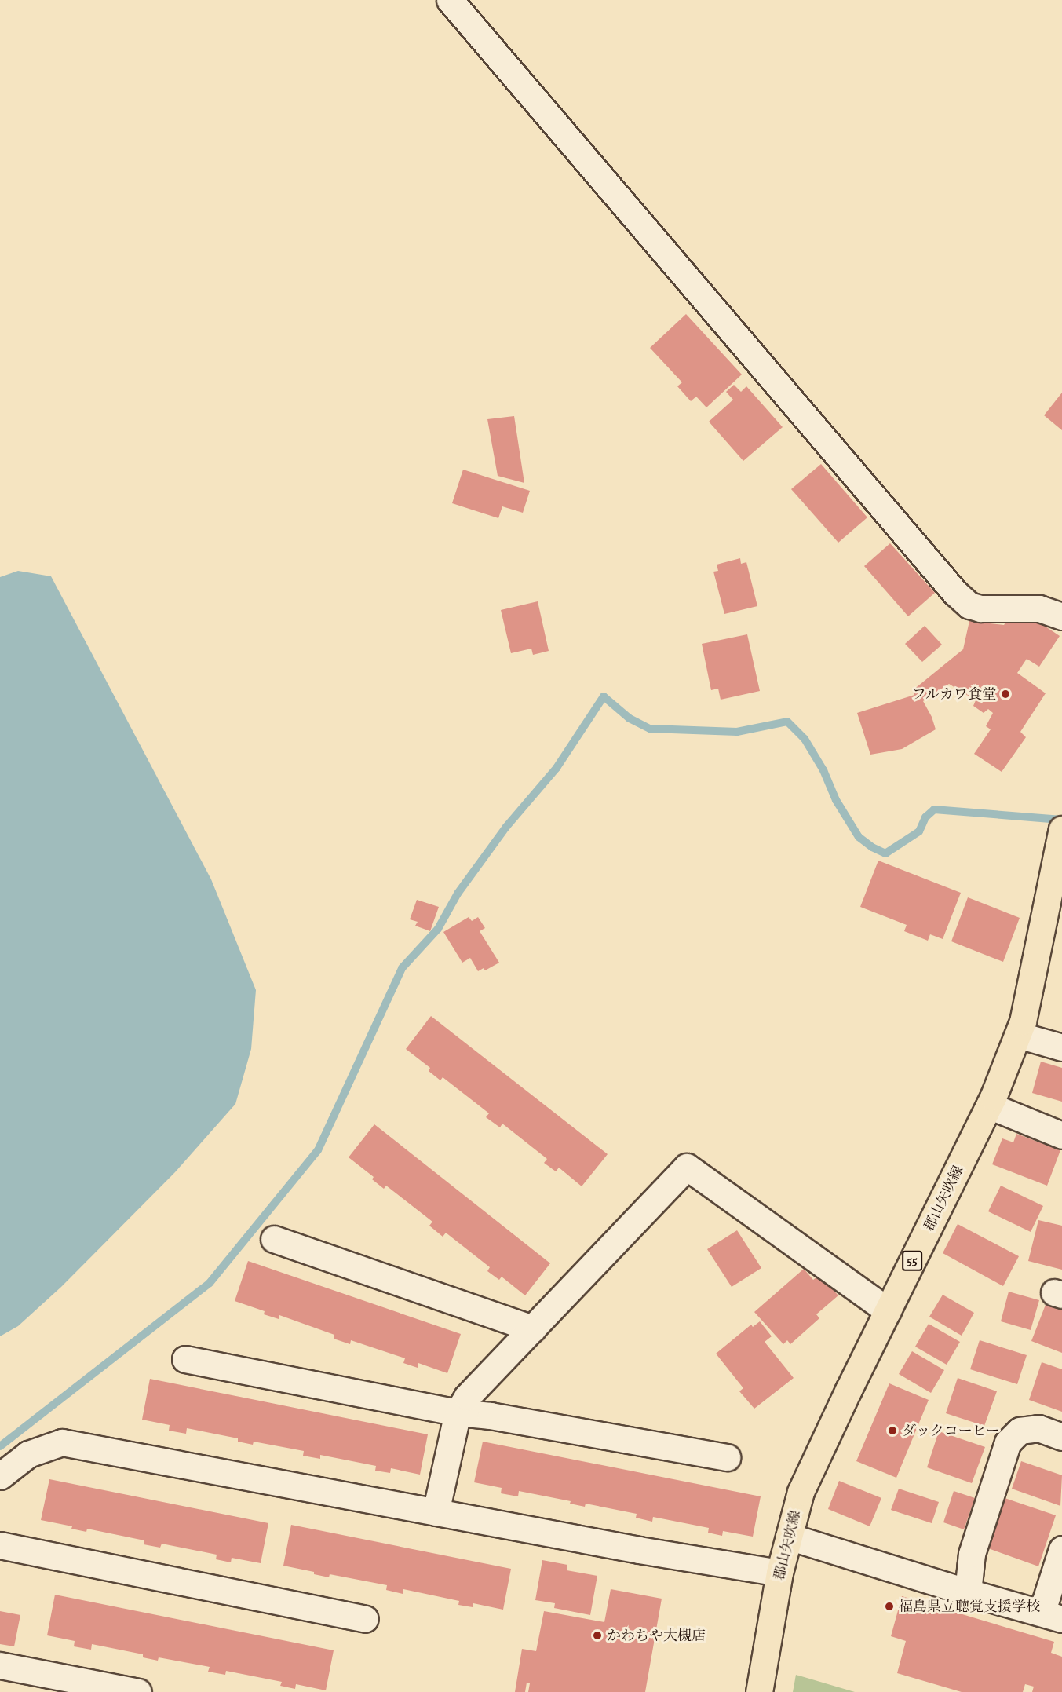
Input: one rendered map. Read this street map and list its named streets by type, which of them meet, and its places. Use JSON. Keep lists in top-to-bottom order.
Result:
{
  "streets": {
    "main road": ["郡山矢吹線", "55"]
  },
  "places": [
    "フルカワ食堂",
    "ダックコーヒー",
    "福島県立聴覚支援学校",
    "かわちや大槻店"
  ]
}
